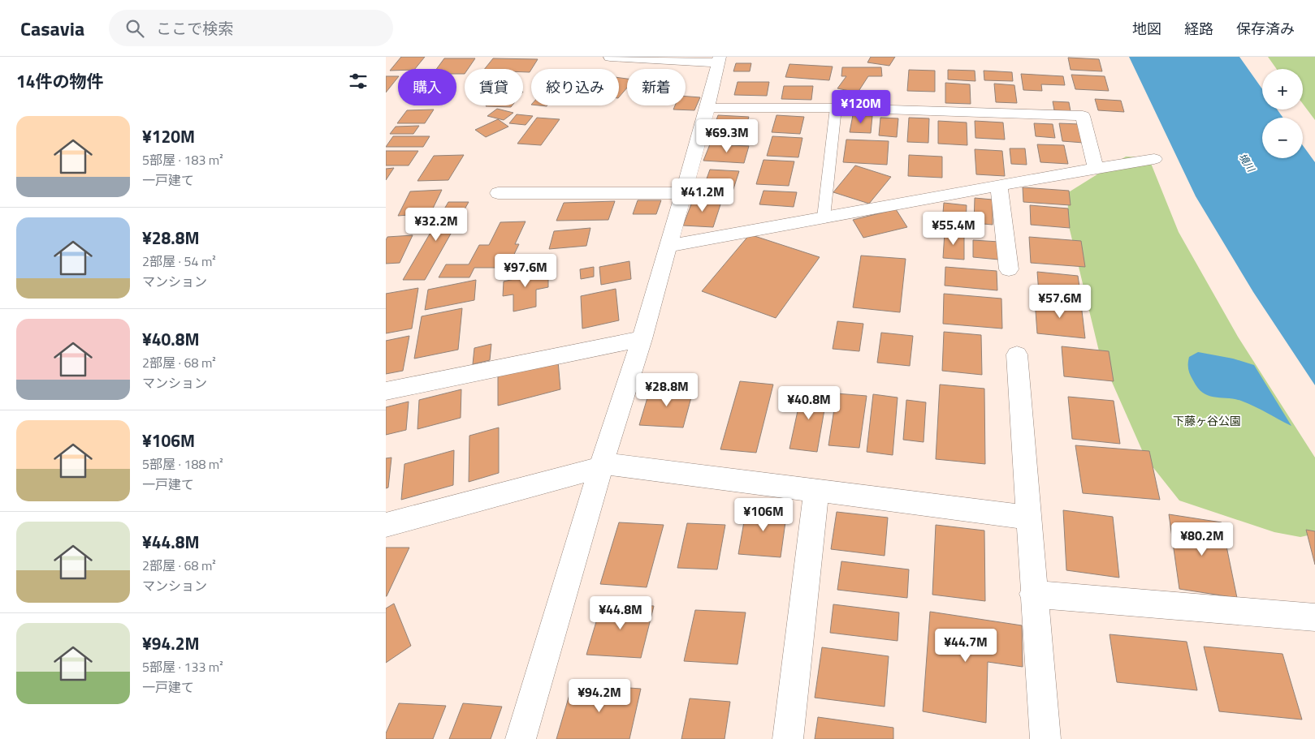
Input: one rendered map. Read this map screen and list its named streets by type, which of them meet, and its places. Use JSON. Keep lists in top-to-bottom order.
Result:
{
  "water": ["境川"],
  "parks": ["下藤ヶ谷公園"],
  "page": {
    "header": "Casavia",
    "search": "ここで検索",
    "nav": ["地図", "経路", "保存済み"],
    "heading": "14件の物件",
    "map_buttons": ["+", "−"],
    "chip": [
      "購入",
      "賃貸",
      "絞り込み",
      "新着"
    ],
    "price": [
      "¥120M",
      "¥69.3M",
      "¥41.2M",
      "¥32.2M",
      "¥55.4M",
      "¥97.6M",
      "¥57.6M",
      "¥28.8M",
      "¥40.8M",
      "¥106M",
      "¥80.2M",
      "¥44.8M",
      "¥44.7M",
      "¥94.2M"
    ],
    "list": [
      {
        "name": "¥120M",
        "note": "5部屋 · 183 m² · 一戸建て"
      },
      {
        "name": "¥28.8M",
        "note": "2部屋 · 54 m² · マンション"
      },
      {
        "name": "¥40.8M",
        "note": "2部屋 · 68 m² · マンション"
      },
      {
        "name": "¥106M",
        "note": "5部屋 · 188 m² · 一戸建て"
      },
      {
        "name": "¥44.8M",
        "note": "2部屋 · 68 m² · マンション"
      },
      {
        "name": "¥94.2M",
        "note": "5部屋 · 133 m² · 一戸建て"
      }
    ]
  }
}
